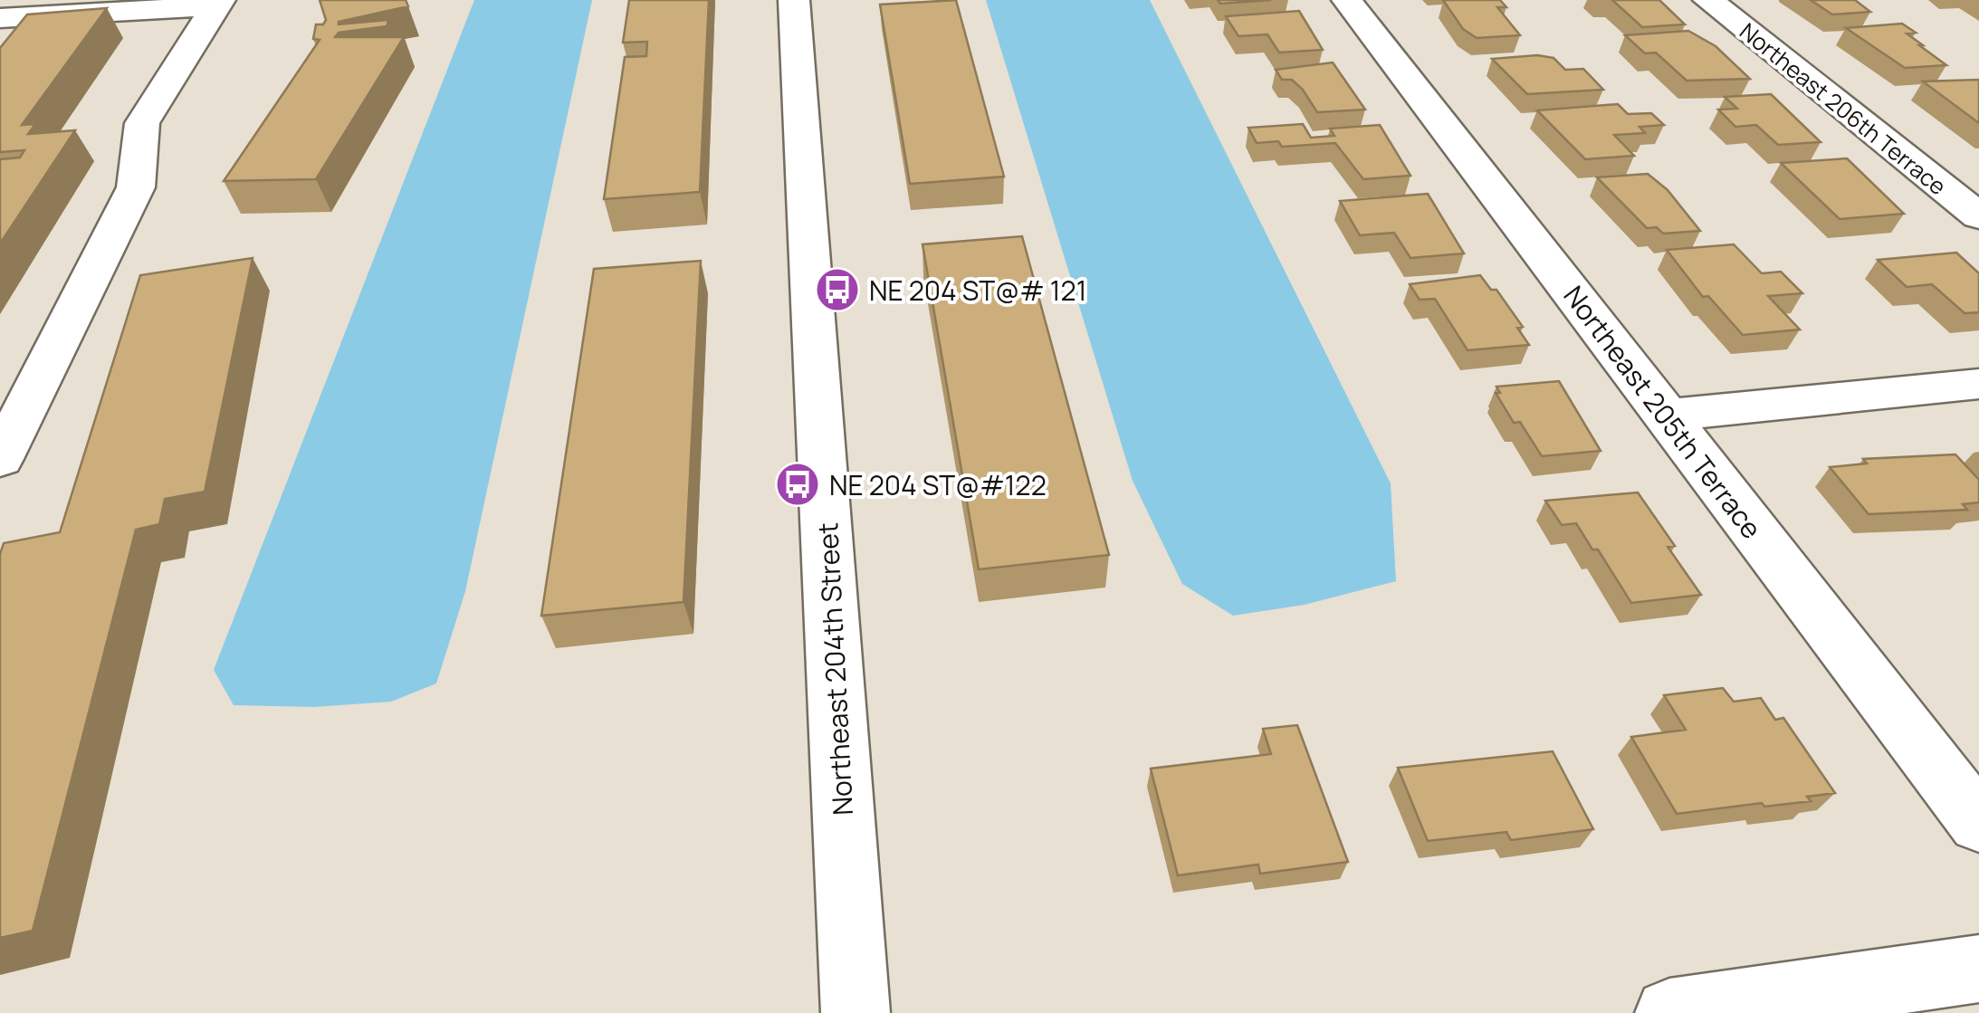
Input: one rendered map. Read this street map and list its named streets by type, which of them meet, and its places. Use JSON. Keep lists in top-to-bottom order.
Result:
{
  "streets": {
    "street": ["Northeast 206th Terrace", "Northeast 205th Terrace", "Northeast 204th Street"]
  },
  "places": {
    "bus stop": ["NE 204 ST@# 121", "NE 204 ST@#122"]
  }
}
